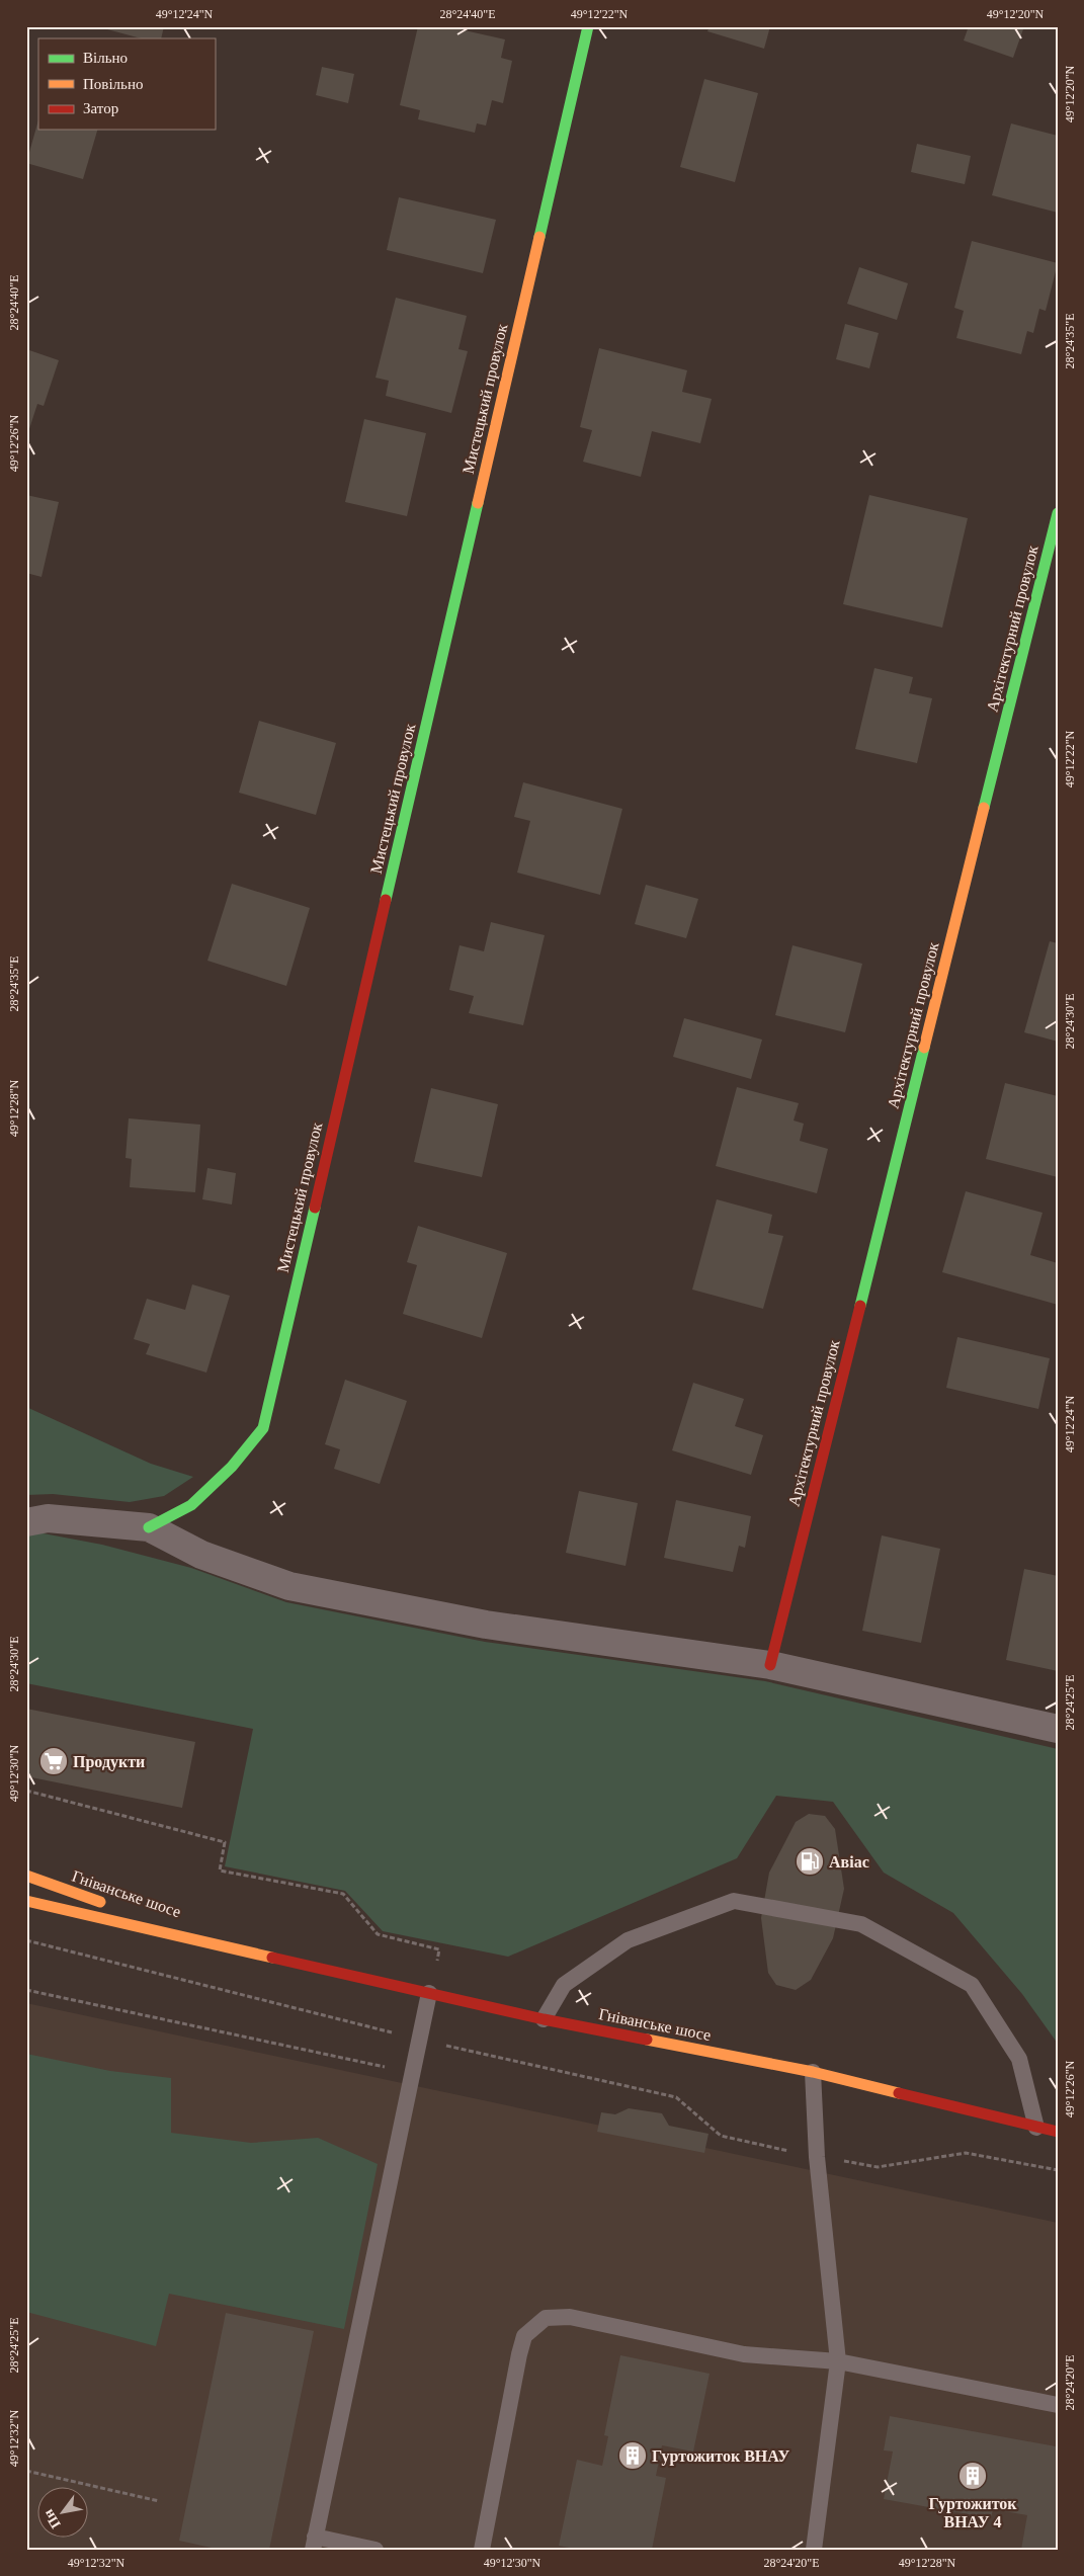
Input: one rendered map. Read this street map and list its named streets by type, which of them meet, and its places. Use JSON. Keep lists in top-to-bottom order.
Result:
{
  "streets": {
    "street": ["Мистецький провулок", "Архітектурний провулок", "Гніванське шосе"]
  },
  "places": {
    "supermarket": ["Продукти"],
    "fuel station": ["Авіас"],
    "building": ["Гуртожиток ВНАУ", "Гуртожиток ВНАУ 4"]
  },
  "legend": ["Вільно", "Повільно", "Затор"],
  "north": "bottom left",
  "coordinates": [
    "49°12'24\"N",
    "28°24'40\"E",
    "49°12'22\"N",
    "49°12'20\"N",
    "28°24'35\"E",
    "49°12'26\"N",
    "28°24'30\"E",
    "49°12'28\"N",
    "28°24'25\"E",
    "49°12'30\"N",
    "28°24'20\"E",
    "49°12'32\"N"
  ]
}
